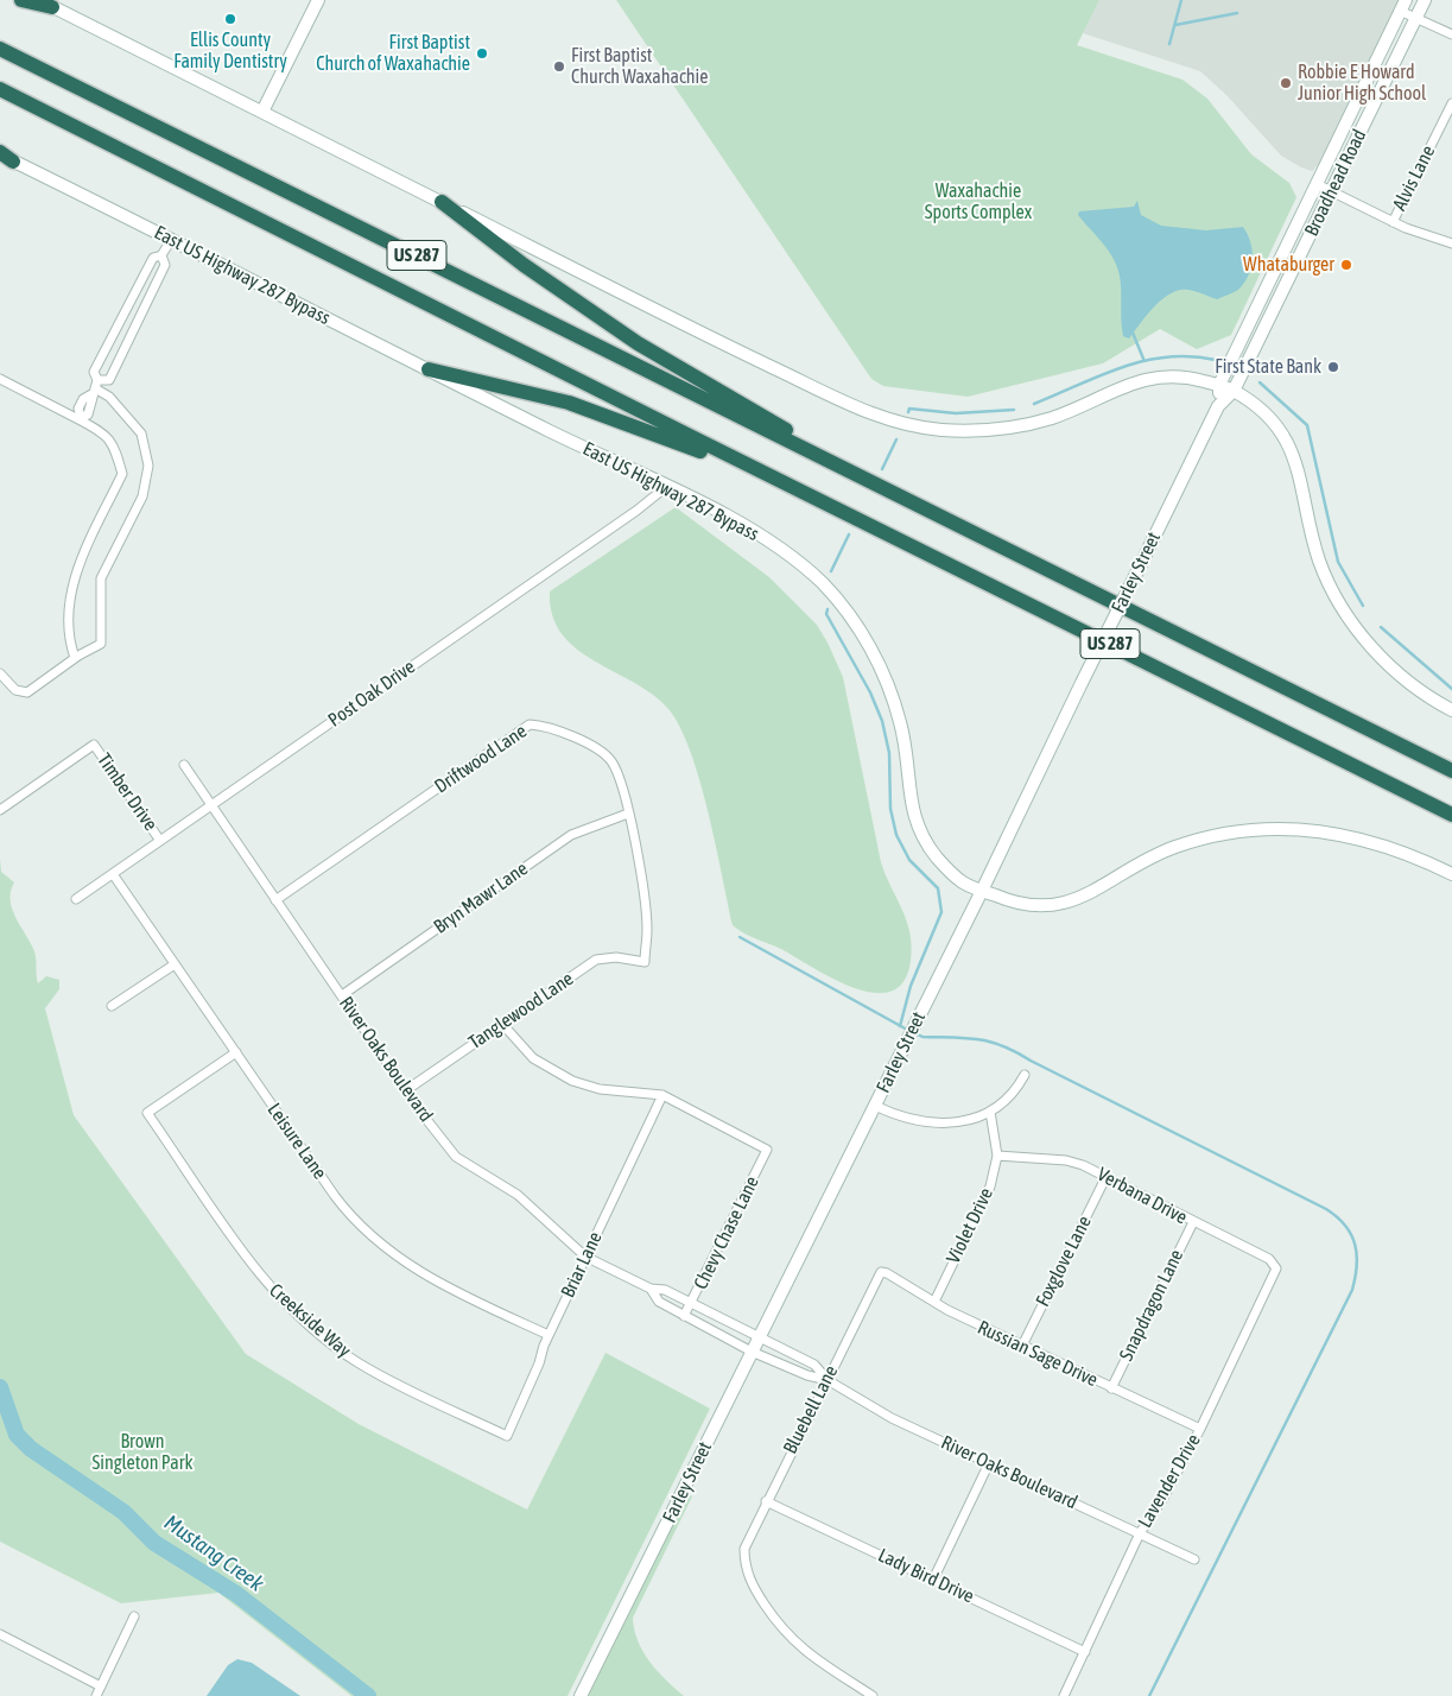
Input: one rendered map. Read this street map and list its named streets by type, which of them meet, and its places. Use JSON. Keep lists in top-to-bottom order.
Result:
{
  "streets": {
    "highway": ["US 287"],
    "main road": ["Broadhead Road", "East US Highway 287 Bypass", "Farley Street"],
    "street": [
      "Alvis Lane",
      "Post Oak Drive",
      "Driftwood Lane",
      "Timber Drive",
      "Bryn Mawr Lane",
      "Tanglewood Lane",
      "River Oaks Boulevard",
      "Leisure Lane",
      "Verbana Drive",
      "Violet Drive",
      "Chevy Chase Lane",
      "Foxglove Lane",
      "Briar Lane",
      "Snapdragon Lane",
      "Creekside Way",
      "Russian Sage Drive",
      "Bluebell Lane",
      "Lavender Drive",
      "Lady Bird Drive"
    ]
  },
  "crossings": [
    ["Broadhead Road", "Farley Street"],
    ["East US Highway 287 Bypass", "Farley Street"],
    ["East US Highway 287 Bypass", "Post Oak Drive"],
    ["Farley Street", "River Oaks Boulevard"],
    ["Post Oak Drive", "Timber Drive"],
    ["Post Oak Drive", "River Oaks Boulevard"],
    ["Post Oak Drive", "Leisure Lane"],
    ["Driftwood Lane", "Bryn Mawr Lane"],
    ["Driftwood Lane", "Tanglewood Lane"],
    ["Driftwood Lane", "River Oaks Boulevard"],
    ["Bryn Mawr Lane", "River Oaks Boulevard"],
    ["Tanglewood Lane", "River Oaks Boulevard"],
    ["River Oaks Boulevard", "Chevy Chase Lane"],
    ["River Oaks Boulevard", "Briar Lane"],
    ["River Oaks Boulevard", "Bluebell Lane"],
    ["River Oaks Boulevard", "Lavender Drive"],
    ["Leisure Lane", "Briar Lane"],
    ["Leisure Lane", "Creekside Way"],
    ["Verbana Drive", "Violet Drive"],
    ["Verbana Drive", "Foxglove Lane"],
    ["Verbana Drive", "Snapdragon Lane"],
    ["Verbana Drive", "Lavender Drive"],
    ["Violet Drive", "Russian Sage Drive"],
    ["Chevy Chase Lane", "Briar Lane"],
    ["Foxglove Lane", "Russian Sage Drive"],
    ["Briar Lane", "Creekside Way"],
    ["Snapdragon Lane", "Russian Sage Drive"],
    ["Russian Sage Drive", "Bluebell Lane"],
    ["Russian Sage Drive", "Lavender Drive"],
    ["Bluebell Lane", "Lady Bird Drive"],
    ["Lavender Drive", "Lady Bird Drive"]
  ],
  "water": ["Mustang Creek"],
  "parks": ["Waxahachie Sports Complex", "Brown Singleton Park"],
  "places": [
    "Ellis County Family Dentistry",
    "First Baptist Church of Waxahachie",
    "First Baptist Church Waxahachie",
    "Robbie E Howard Junior High School",
    "Whataburger",
    "First State Bank"
  ]
}
